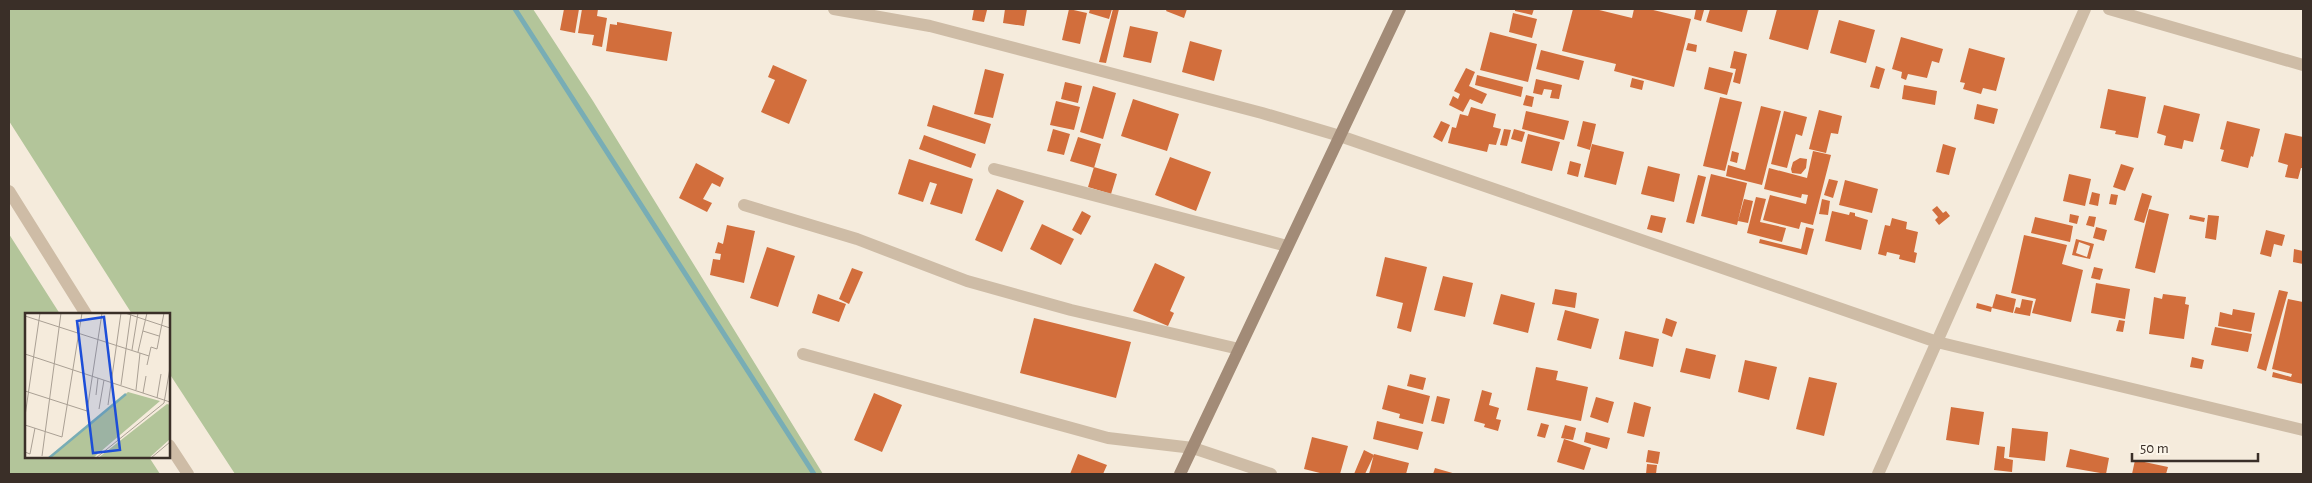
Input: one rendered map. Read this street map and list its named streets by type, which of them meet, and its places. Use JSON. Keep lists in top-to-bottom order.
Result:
{
  "scale_bar": "50 m"
}
